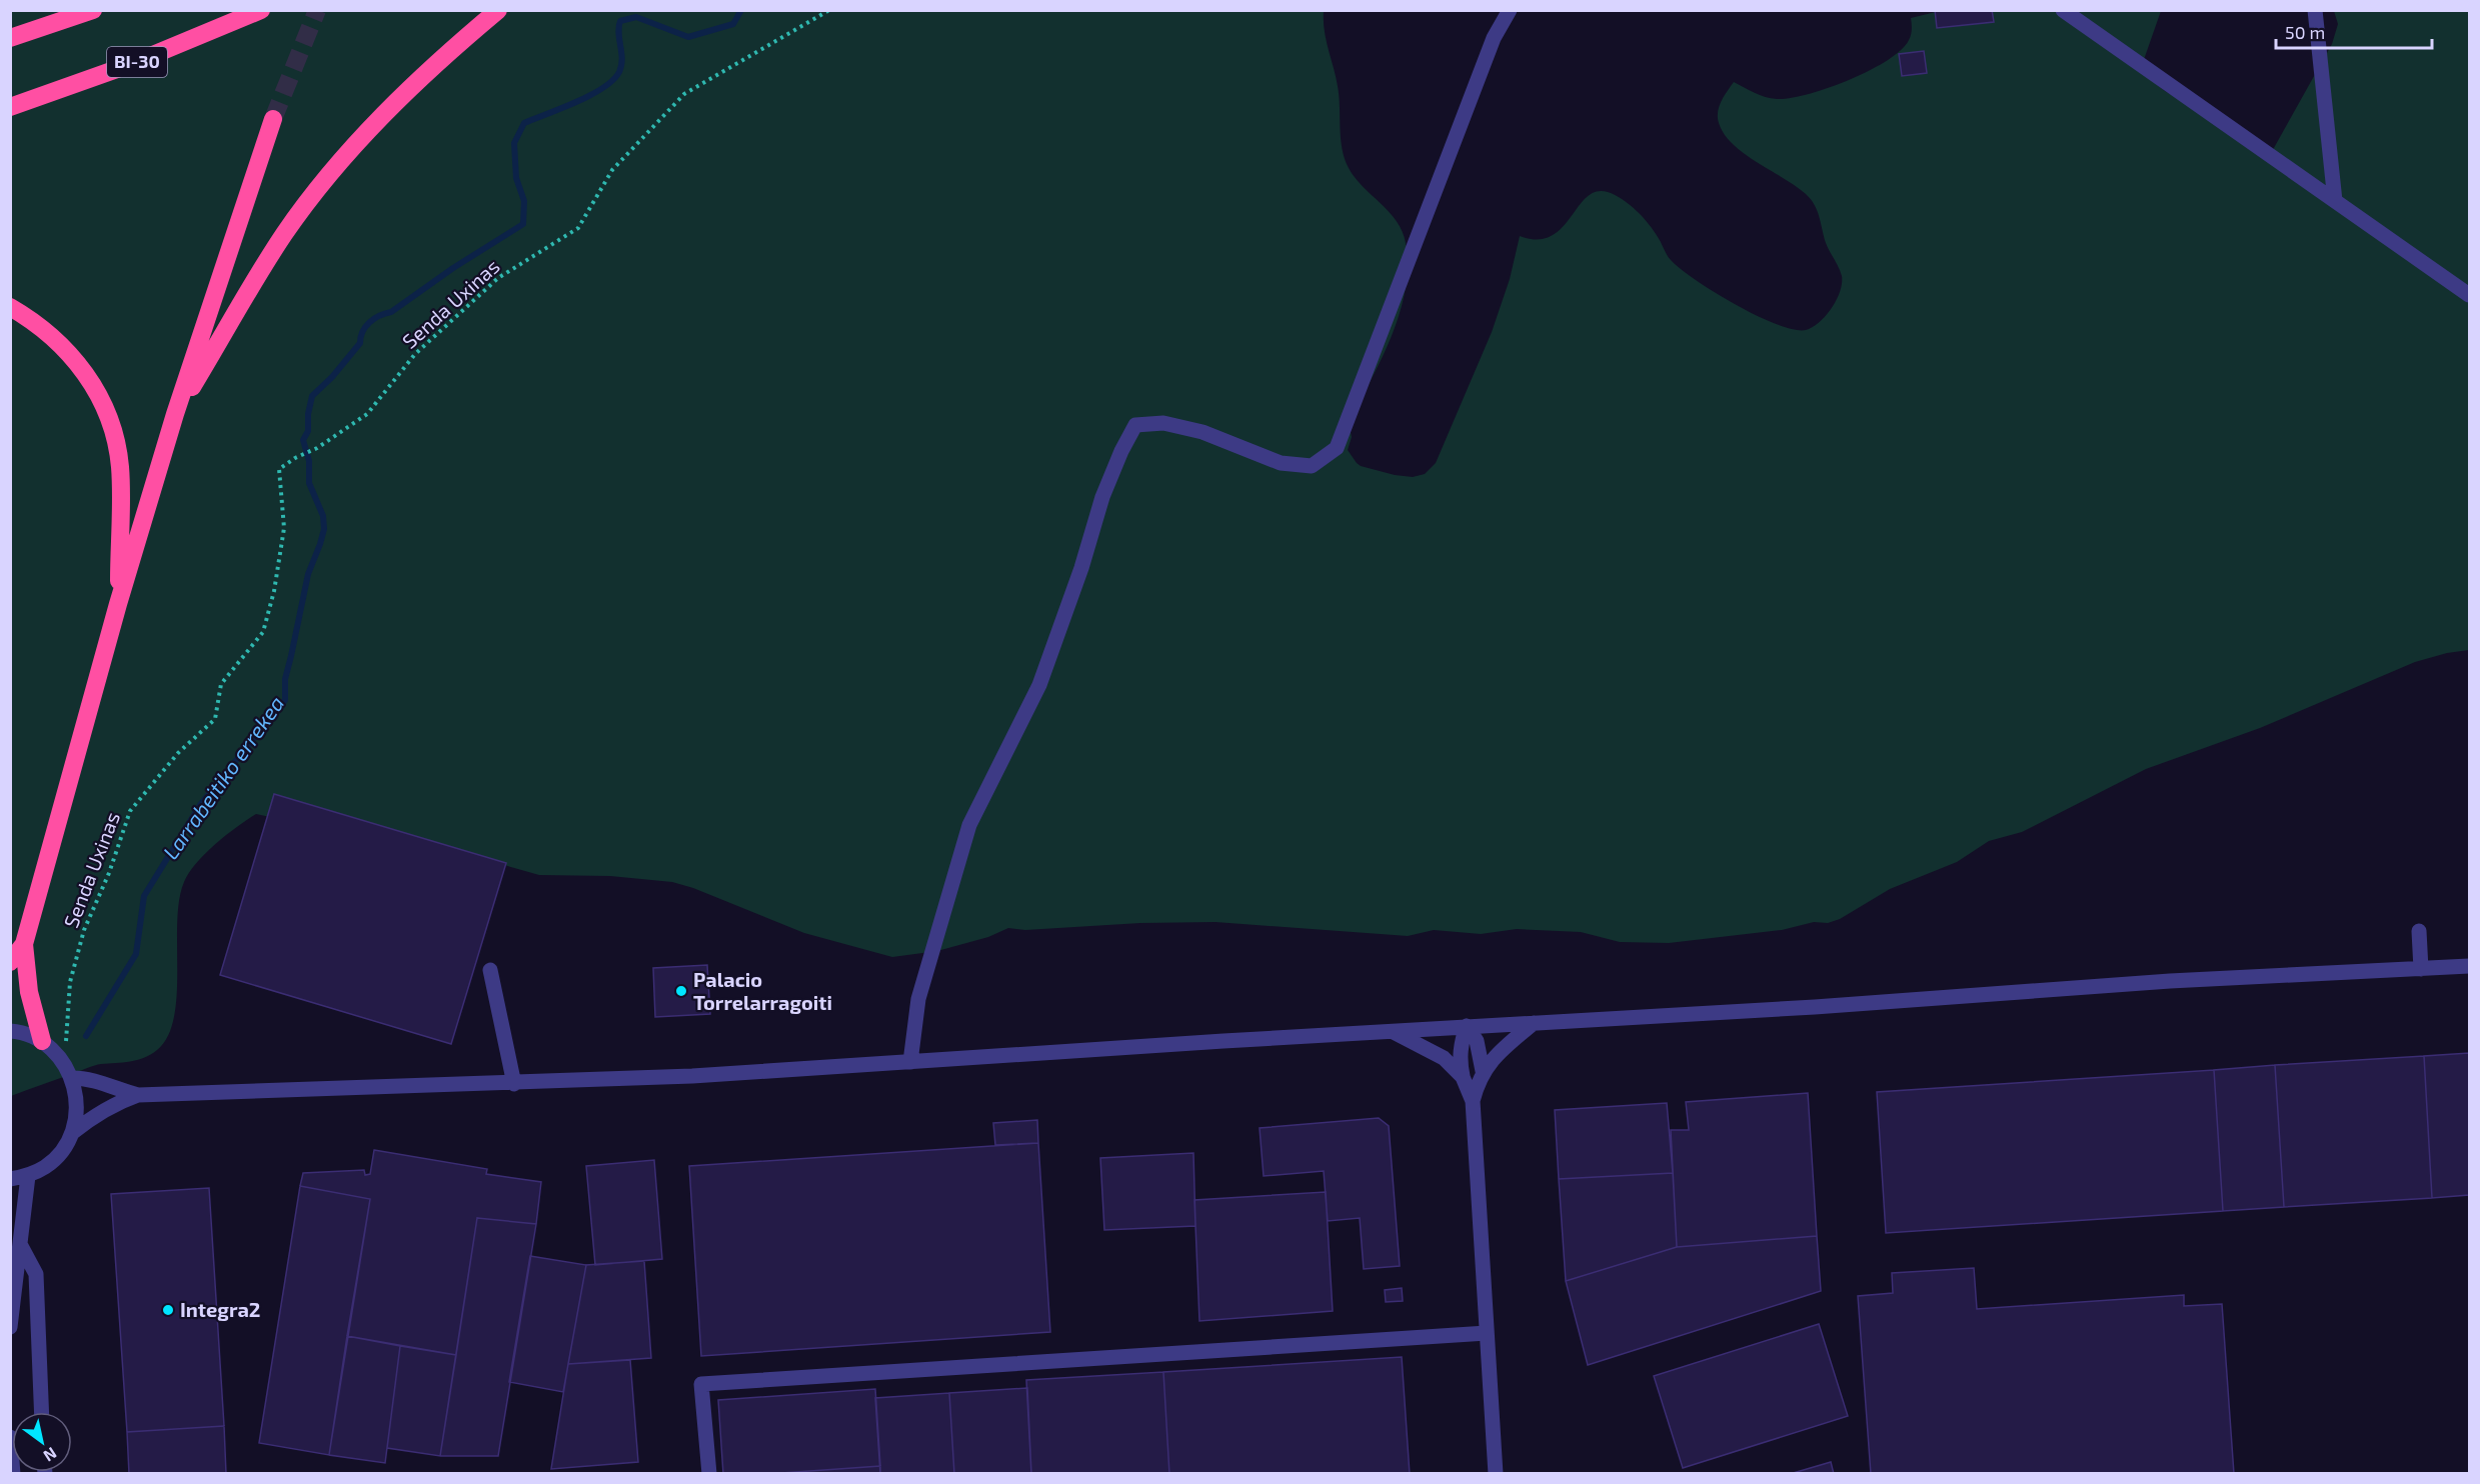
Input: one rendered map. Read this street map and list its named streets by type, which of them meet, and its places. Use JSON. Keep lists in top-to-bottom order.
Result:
{
  "streets": {
    "highway": ["BI-30"],
    "path": ["Senda Uxinas"]
  },
  "water": ["Larrabeitiko errekea"],
  "places": ["Palacio Torrelarragoiti", "Integra2"],
  "scale_bar": "50 m",
  "north": "bottom right"
}
